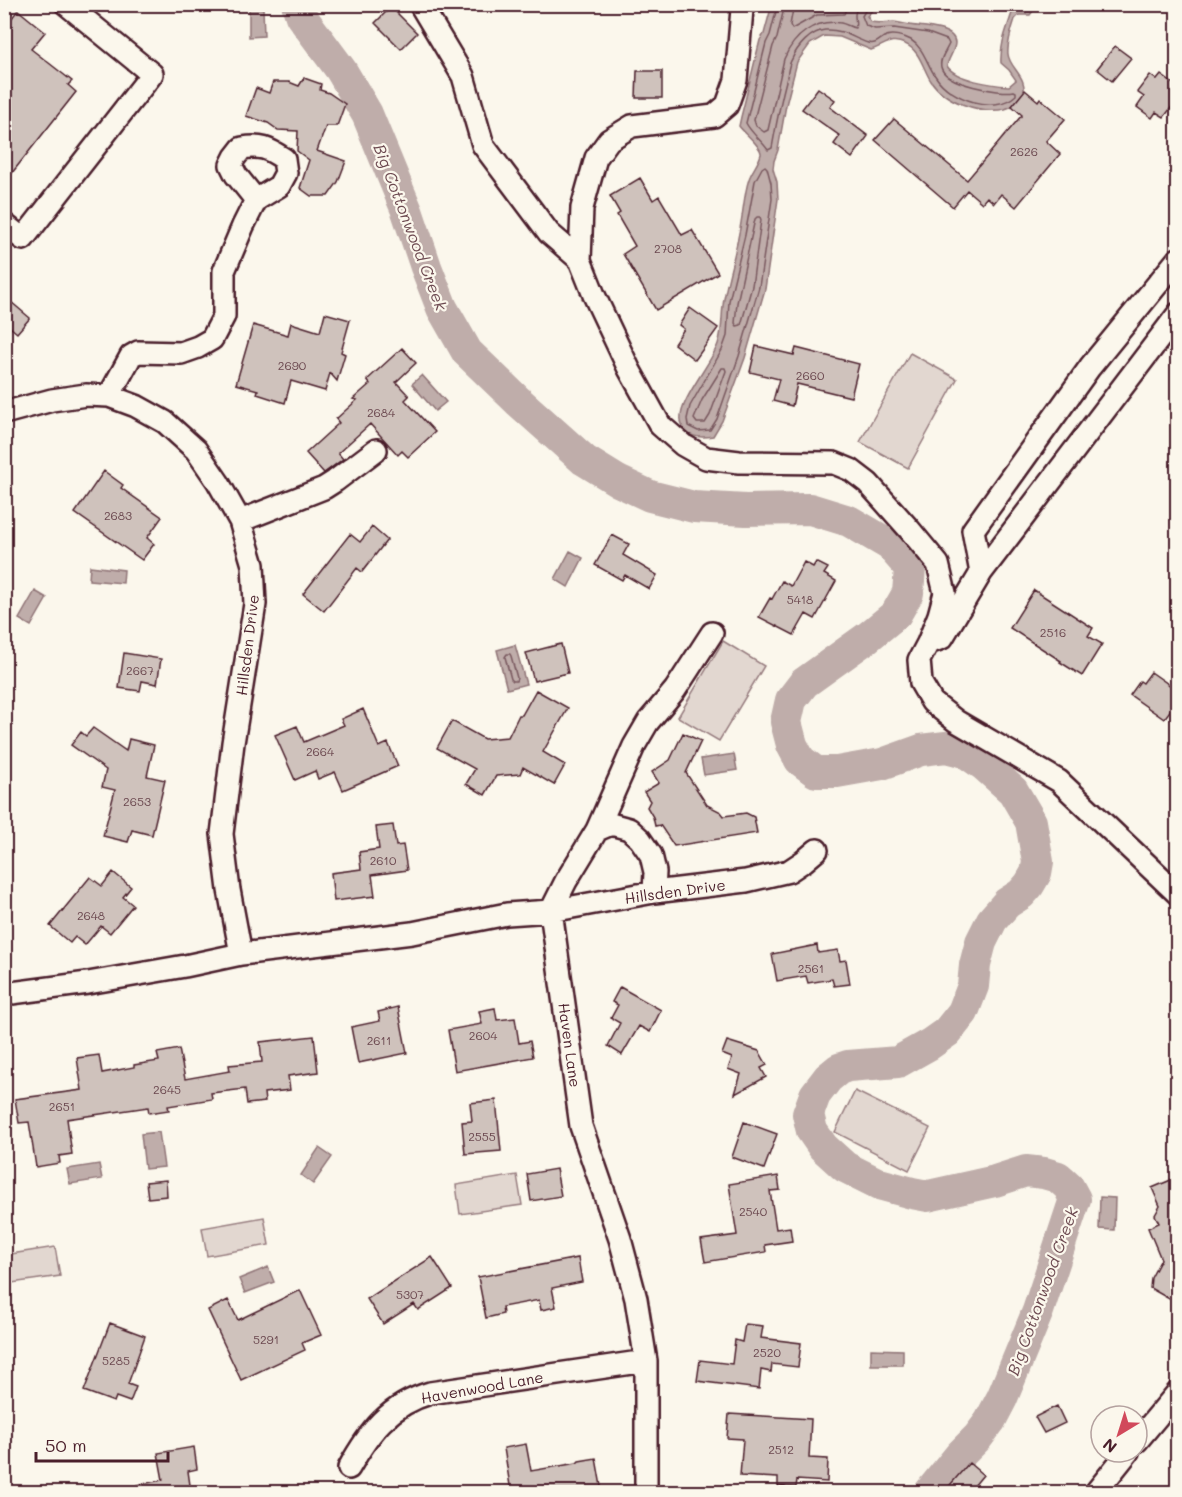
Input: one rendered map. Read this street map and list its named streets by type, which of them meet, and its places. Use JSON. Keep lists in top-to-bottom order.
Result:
{
  "streets": {
    "street": ["Hillsden Drive", "Haven Lane", "Havenwood Lane"]
  },
  "crossings": [
    ["Hillsden Drive", "Haven Lane"],
    ["Haven Lane", "Havenwood Lane"]
  ],
  "water": ["Big Cottonwood Creek"],
  "house_numbers": [
    "2626",
    "2708",
    "2690",
    "2660",
    "2684",
    "2683",
    "5418",
    "2516",
    "2667",
    "2664",
    "2653",
    "2610",
    "2648",
    "2561",
    "2604",
    "2611",
    "2645",
    "2651",
    "2555",
    "2540",
    "5307",
    "5291",
    "2520",
    "5285",
    "2512"
  ],
  "scale_bar": "50 m",
  "north": "bottom left"
}
